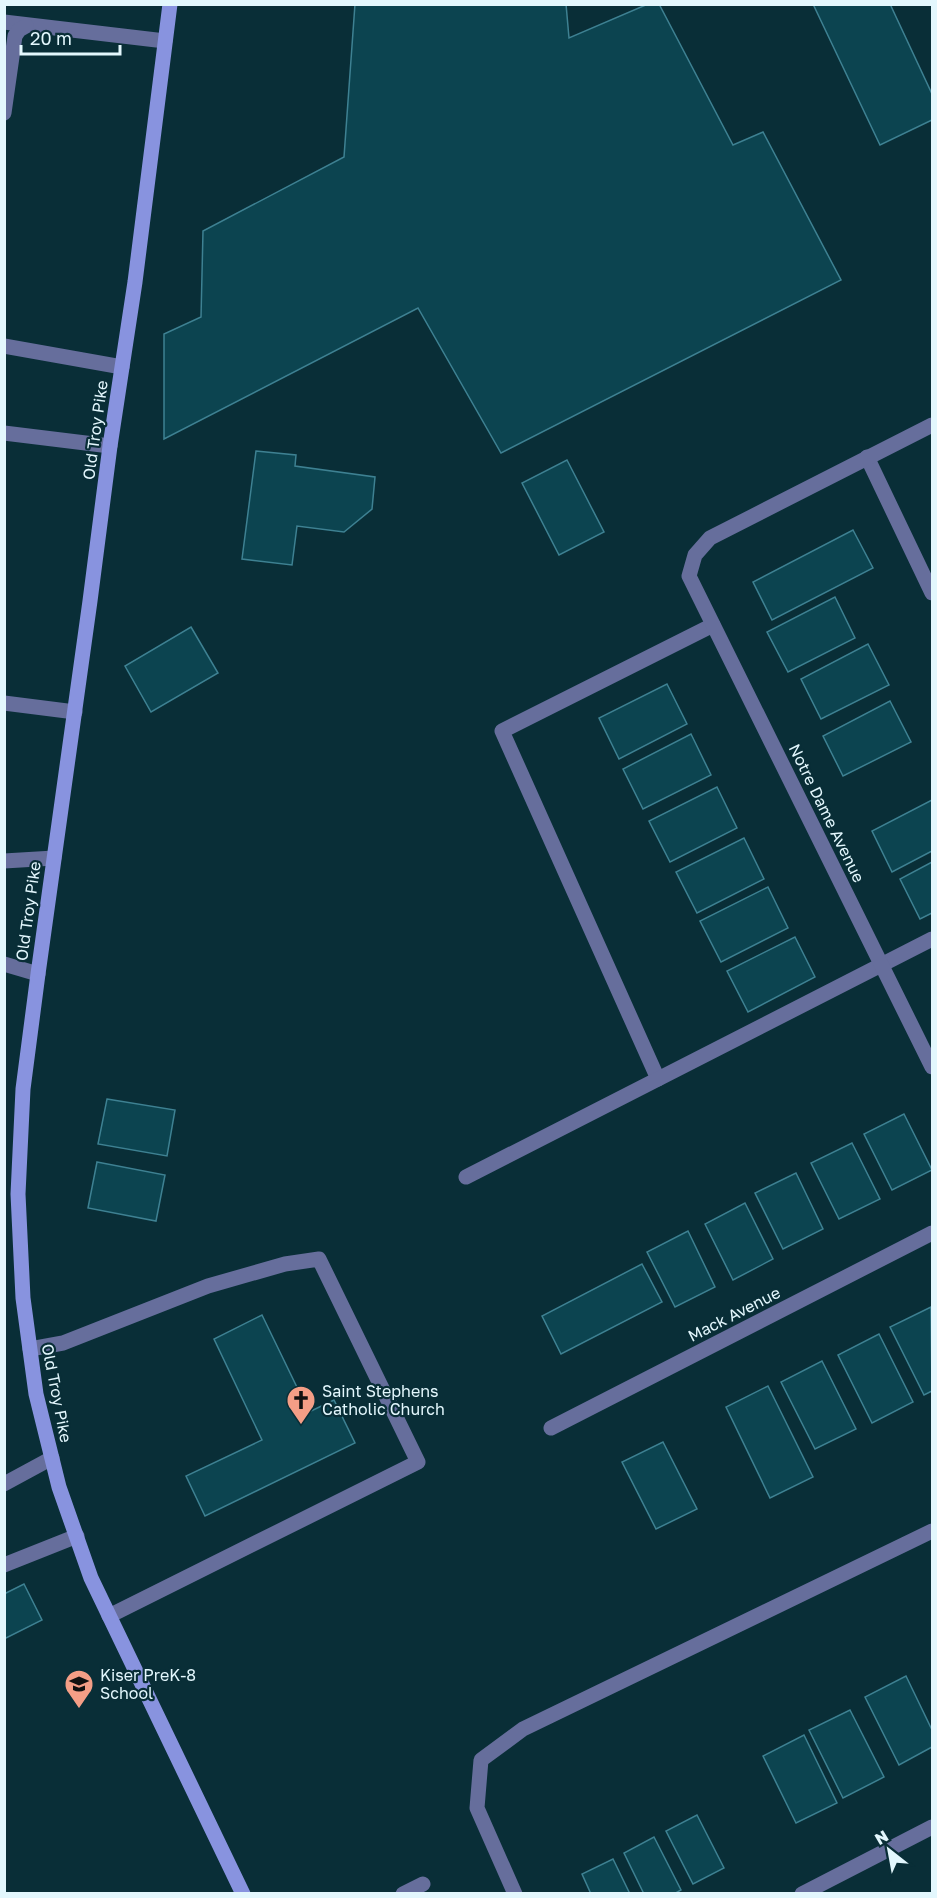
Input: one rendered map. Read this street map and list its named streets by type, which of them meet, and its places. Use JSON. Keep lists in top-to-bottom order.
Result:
{
  "streets": {
    "main road": ["Old Troy Pike"],
    "street": ["Notre Dame Avenue", "Mack Avenue"]
  },
  "places": {
    "church": ["Saint Stephens Catholic Church"],
    "school or university": ["Kiser PreK-8 School"]
  },
  "scale_bar": "20 m",
  "north": "top left"
}
